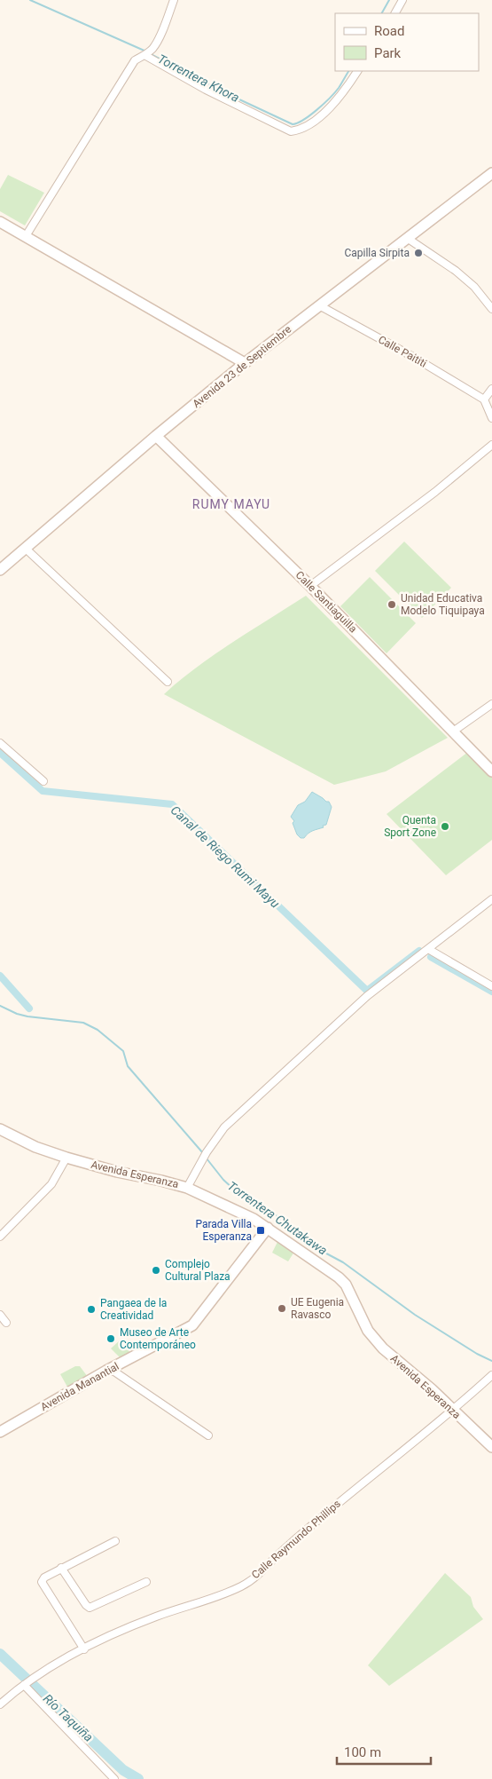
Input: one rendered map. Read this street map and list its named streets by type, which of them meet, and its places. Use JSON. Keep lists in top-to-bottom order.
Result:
{
  "streets": {
    "main road": [
      "Avenida 23 de Septiembre",
      "Calle Santiaguilla",
      "Avenida Esperanza",
      "Avenida Manantial"
    ],
    "street": ["Calle Paititi", "Calle Raymundo Phillips"]
  },
  "crossings": [
    ["Calle Paititi", "Avenida 23 de Septiembre"],
    ["Avenida 23 de Septiembre", "Calle Santiaguilla"],
    ["Avenida Esperanza", "Avenida Manantial"],
    ["Avenida Esperanza", "Calle Raymundo Phillips"]
  ],
  "districts": ["RUMY MAYU"],
  "water": [
    "Torrentera Khora",
    "Canal de Riego Rumi Mayu",
    "Torrentera Chutakawa",
    "Río Taquiña"
  ],
  "places": {
    "other": [
      "Capilla Sirpita",
      "Unidad Educativa Modelo Tiquipaya",
      "Quenta Sport Zone",
      "Complejo Cultural Plaza",
      "UE Eugenia Ravasco",
      "Pangaea de la Creatividad",
      "Museo de Arte Contemporáneo"
    ],
    "transit": ["Parada Villa Esperanza"]
  },
  "legend": ["Road", "Park"],
  "scale_bar": "100 m"
}
